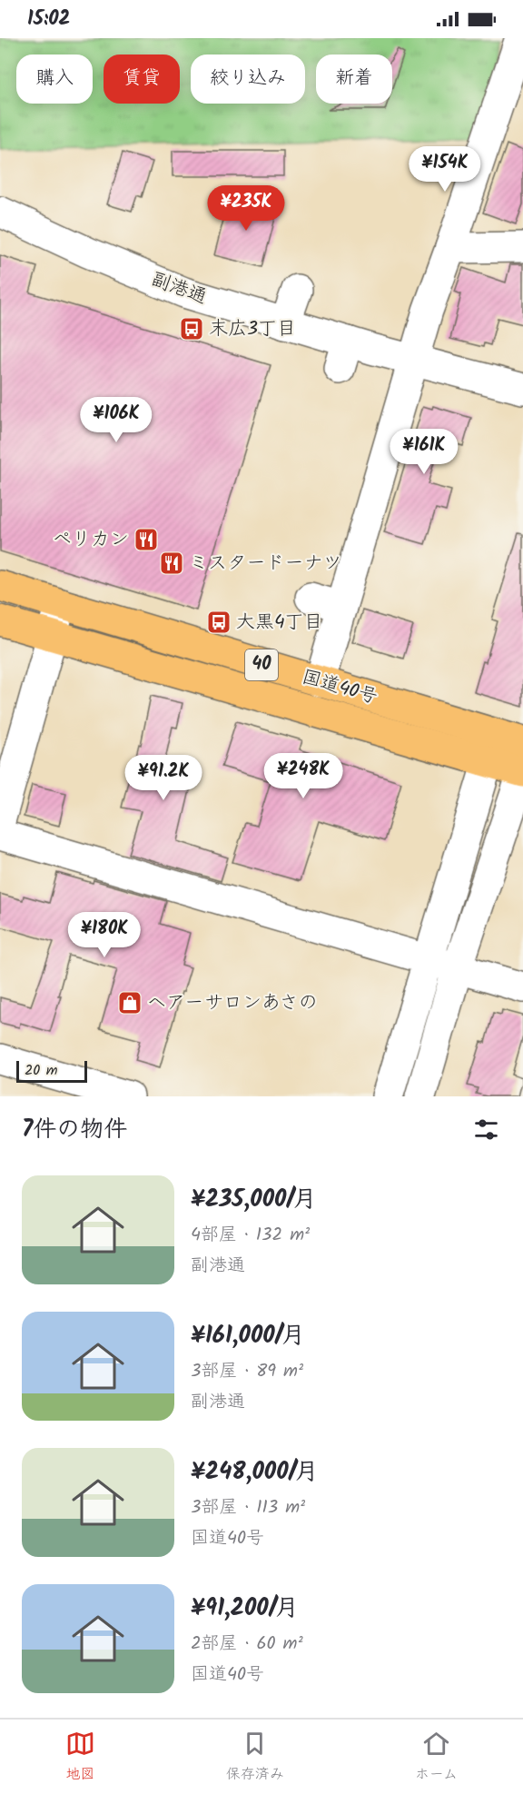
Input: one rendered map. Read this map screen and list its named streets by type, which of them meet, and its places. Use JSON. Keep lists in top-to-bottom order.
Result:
{
  "streets": {
    "highway": ["40", "国道40号"],
    "street": ["副港通"]
  },
  "places": {
    "bus stop": ["末広3丁目", "大黒4丁目"],
    "restaurant": ["ペリカン", "ミスタードーナツ"],
    "shop": ["ヘアーサロンあさの"]
  },
  "scale_bar": "20 m",
  "page": {
    "status": "15:02",
    "chip": [
      "購入",
      "賃貸",
      "絞り込み",
      "新着"
    ],
    "price": [
      "¥154K",
      "¥235K",
      "¥106K",
      "¥161K",
      "¥248K",
      "¥91.2K",
      "¥180K"
    ],
    "scale": "20 m",
    "heading": "7件の物件",
    "list": [
      {
        "name": "¥235,000/月",
        "note": "4部屋 · 132 m² · 副港通"
      },
      {
        "name": "¥161,000/月",
        "note": "3部屋 · 89 m² · 副港通"
      },
      {
        "name": "¥248,000/月",
        "note": "3部屋 · 113 m² · 国道40号"
      },
      {
        "name": "¥91,200/月",
        "note": "2部屋 · 60 m² · 国道40号"
      }
    ],
    "tabs": ["地図", "保存済み", "ホーム"]
  }
}
